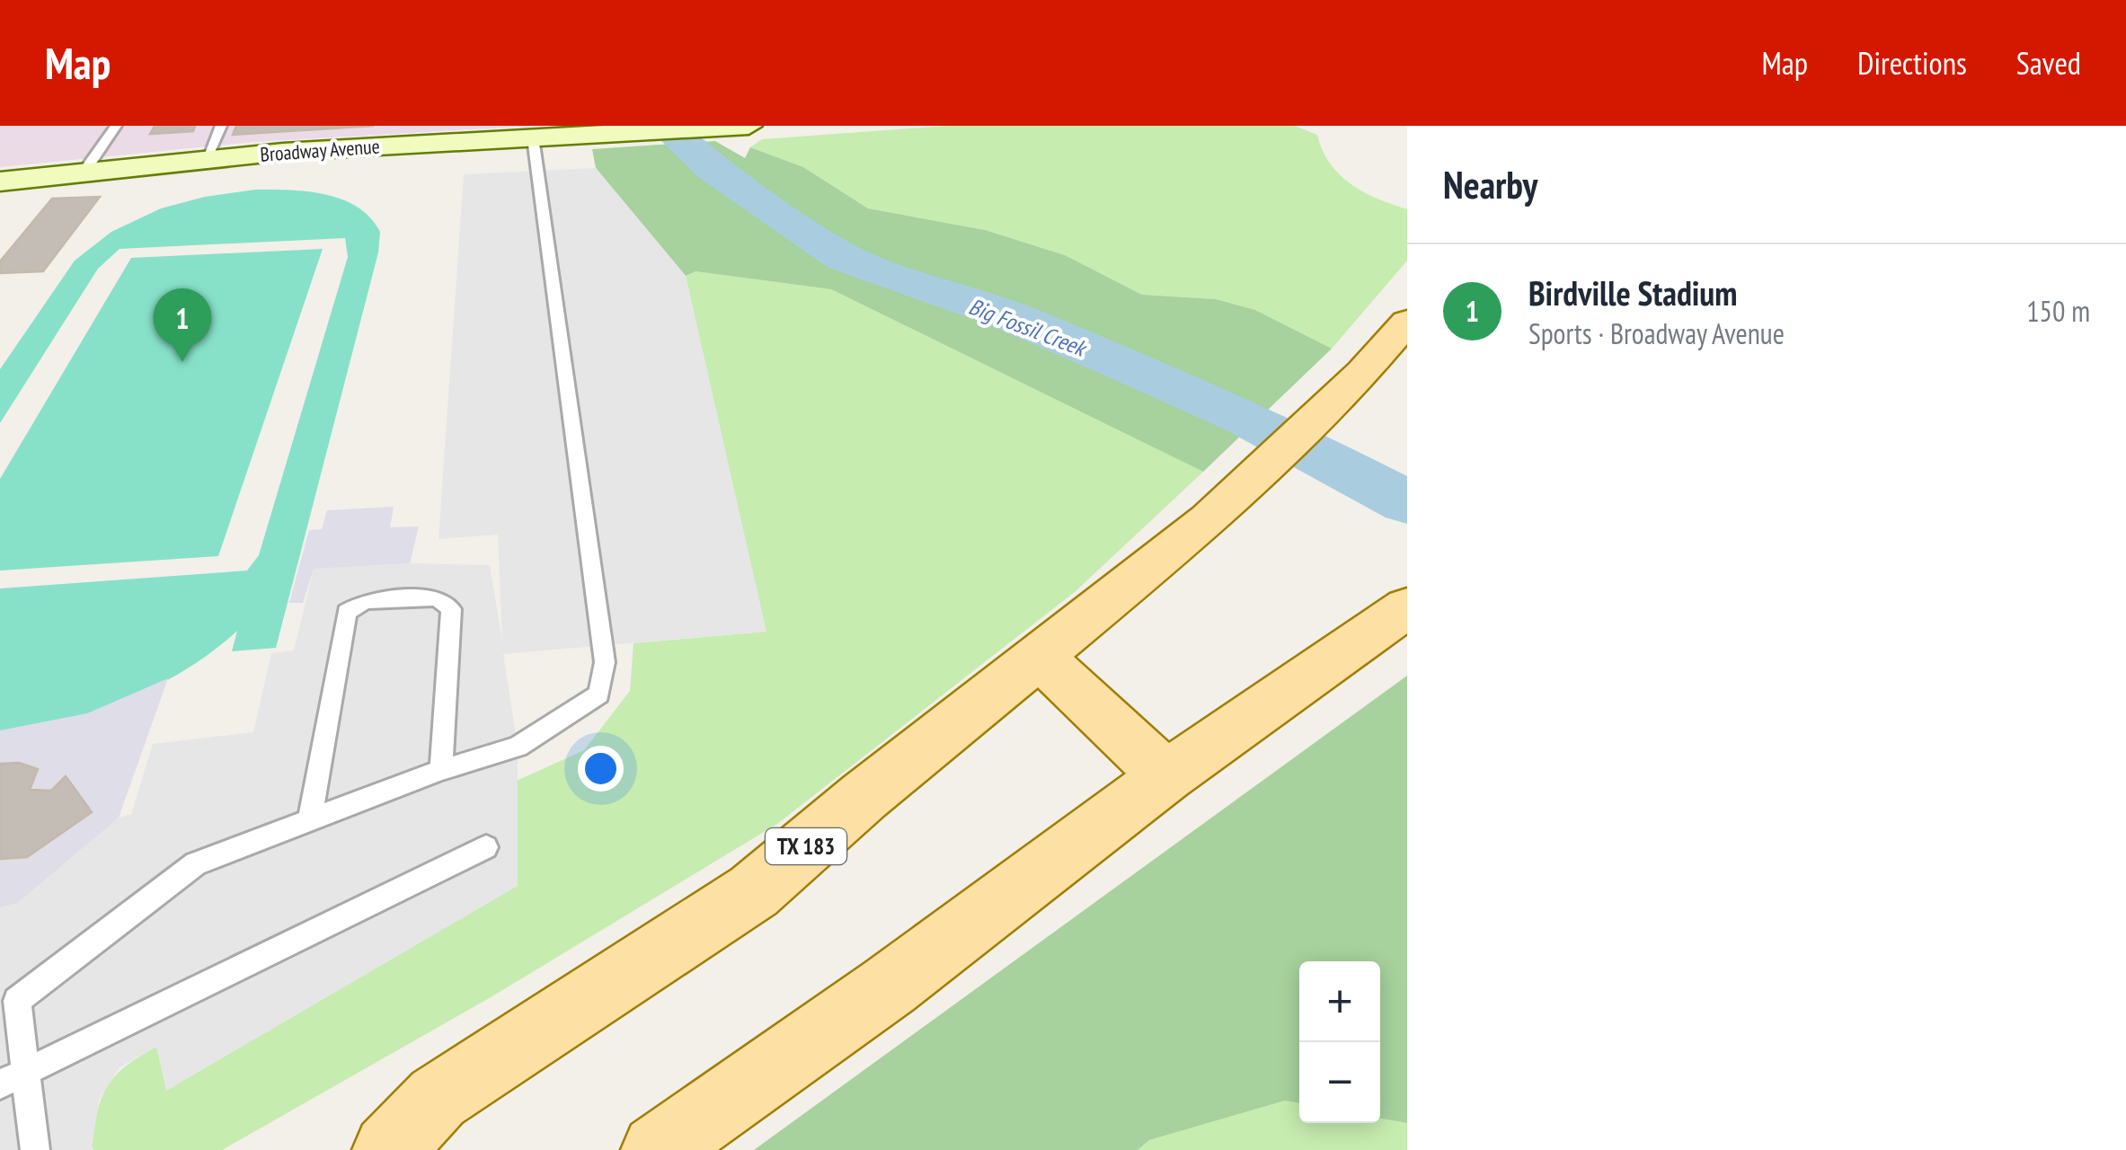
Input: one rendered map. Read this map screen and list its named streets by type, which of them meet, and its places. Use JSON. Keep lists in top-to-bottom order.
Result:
{
  "streets": {
    "main road": ["Broadway Avenue", "TX 183"]
  },
  "water": ["Big Fossil Creek"],
  "page": {
    "header": "Map",
    "nav": ["Map", "Directions", "Saved"],
    "heading": "Nearby",
    "list": [
      {
        "mark": "1",
        "name": "Birdville Stadium",
        "note": "Sports · Broadway Avenue",
        "value": "150 m"
      }
    ],
    "pins": "1",
    "map_buttons": ["+", "−"]
  }
}
